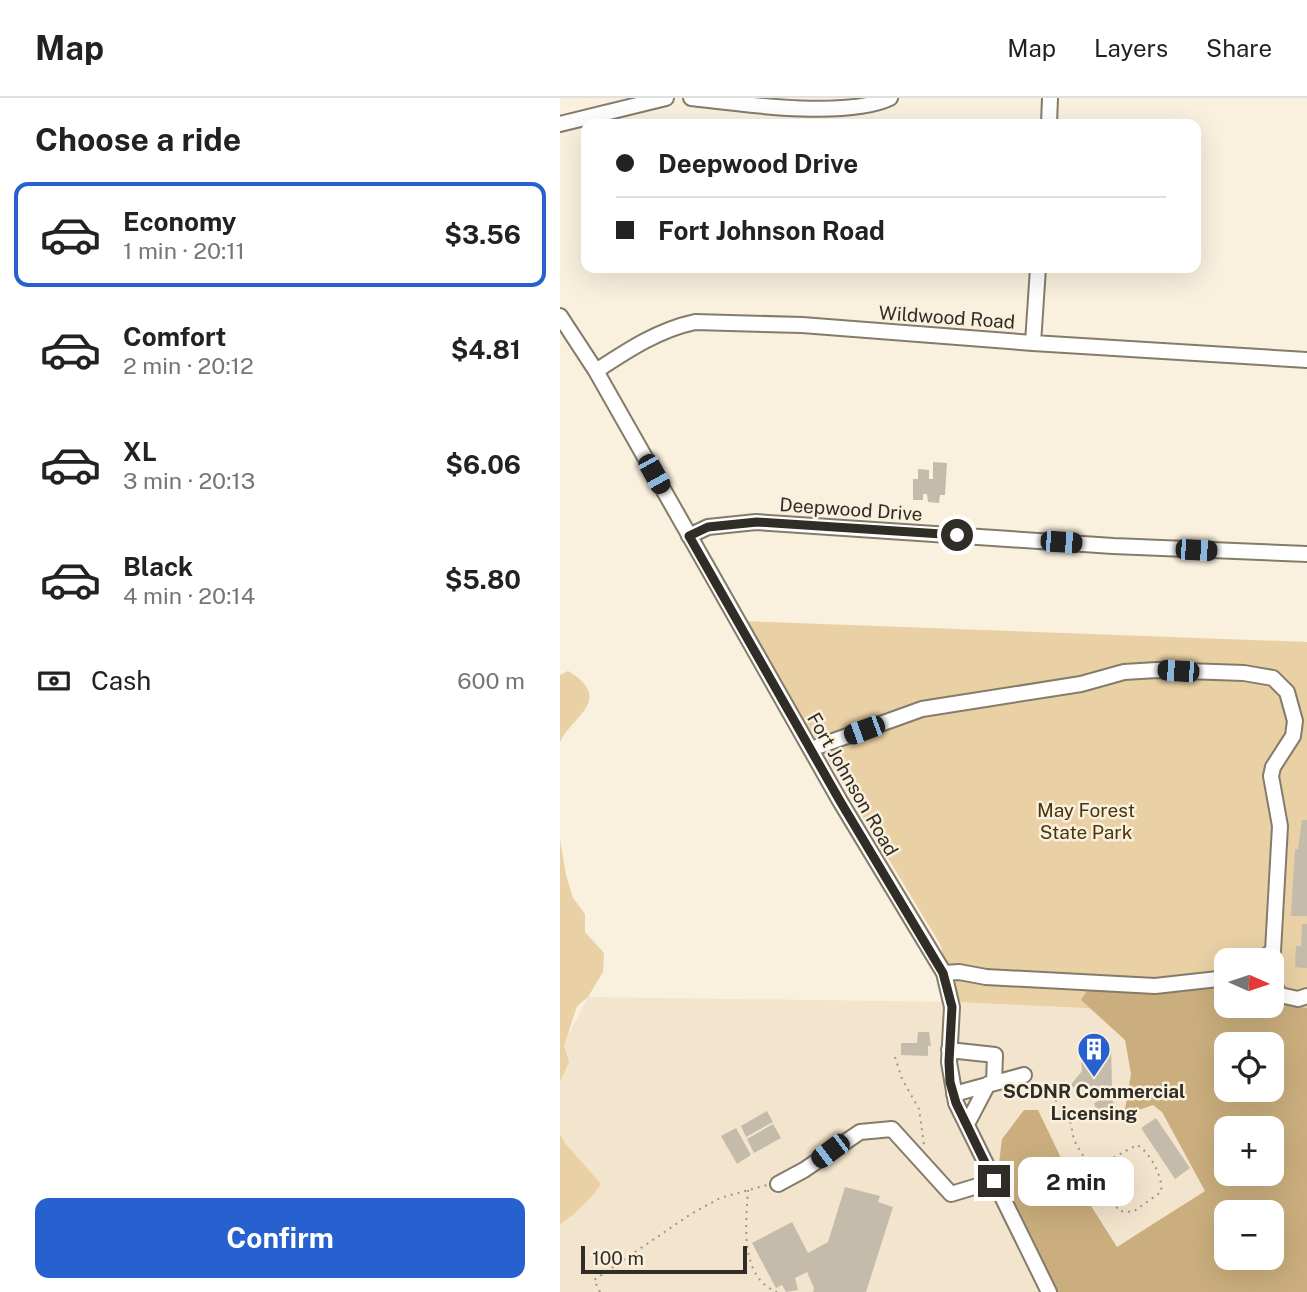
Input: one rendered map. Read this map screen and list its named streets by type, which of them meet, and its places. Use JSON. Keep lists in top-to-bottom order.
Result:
{
  "streets": {
    "street": ["Wildwood Road", "Deepwood Drive", "Fort Johnson Road"]
  },
  "crossings": [
    ["Wildwood Road", "Fort Johnson Road"],
    ["Deepwood Drive", "Fort Johnson Road"]
  ],
  "parks": ["May Forest State Park"],
  "places": {
    "building": ["SCDNR Commercial Licensing"]
  },
  "scale_bar": "100 m",
  "north": "right",
  "page": {
    "header": "Map",
    "nav": ["Map", "Layers", "Share"],
    "heading": "Choose a ride",
    "banner": ["Deepwood Drive", "Fort Johnson Road"],
    "list": [
      {
        "name": "Economy",
        "note": "1 min · 20:11",
        "value": "$3.56"
      },
      {
        "name": "Comfort",
        "note": "2 min · 20:12",
        "value": "$4.81"
      },
      {
        "name": "XL",
        "note": "3 min · 20:13",
        "value": "$6.06"
      },
      {
        "name": "Black",
        "note": "4 min · 20:14",
        "value": "$5.80"
      }
    ],
    "pay": ["Cash", "600 m"],
    "map_buttons": ["+", "−"],
    "bubble": "2 min",
    "buttons": "Confirm",
    "scale": "100 m"
  }
}
